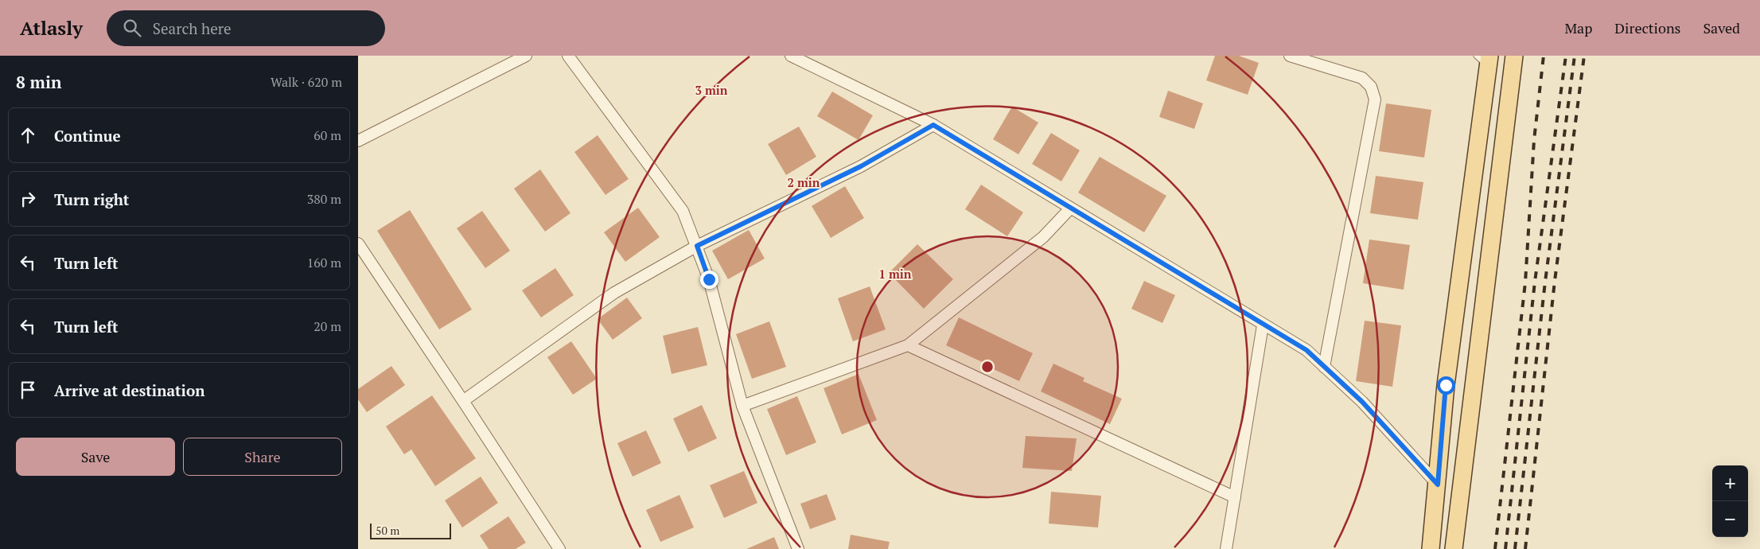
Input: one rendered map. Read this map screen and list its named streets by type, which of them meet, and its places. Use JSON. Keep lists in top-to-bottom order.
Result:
{
  "scale_bar": "50 m",
  "page": {
    "header": "Atlasly",
    "search": "Search here",
    "nav": ["Map", "Directions", "Saved"],
    "heading": ["8 min", "Walk · 620 m"],
    "list": [
      ["Continue", "60 m"],
      ["Turn right", "380 m"],
      ["Turn left", "160 m"],
      ["Turn left", "20 m"],
      "Arrive at destination"
    ],
    "buttons": ["Save", "Share"],
    "map_buttons": ["+", "−"],
    "scale": "50 m"
  },
  "rings": ["3 min", "2 min", "1 min"]
}
